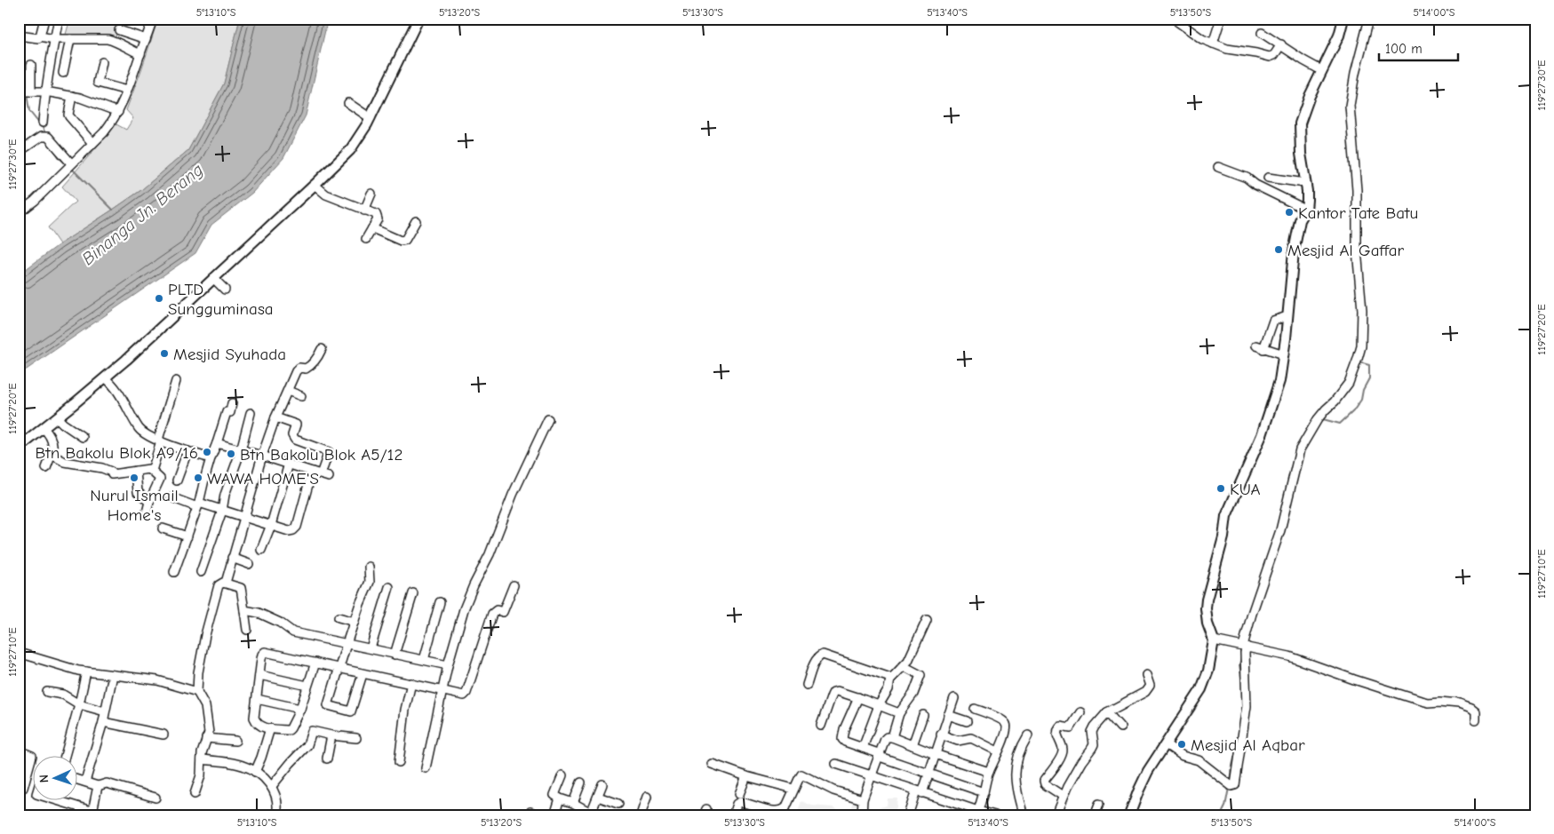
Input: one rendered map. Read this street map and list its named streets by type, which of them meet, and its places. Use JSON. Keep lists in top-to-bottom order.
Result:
{
  "water": ["Binanga Jn. Berang"],
  "places": [
    "Kantor Tate Batu",
    "Mesjid Al Gaffar",
    "PLTD Sungguminasa",
    "Mesjid Syuhada",
    "Btn Bakolu Blok A9/16",
    "Btn Bakolu Blok A5/12",
    "Nurul Ismail Home's",
    "WAWA HOME'S",
    "KUA",
    "Mesjid Al Aqbar"
  ],
  "scale_bar": "100 m",
  "north": "left",
  "coordinates": [
    "5°13'10\"S",
    "5°13'20\"S",
    "5°13'30\"S",
    "5°13'40\"S",
    "5°13'50\"S",
    "5°14'00\"S",
    "119°27'30\"E",
    "119°27'20\"E",
    "119°27'10\"E"
  ]
}
